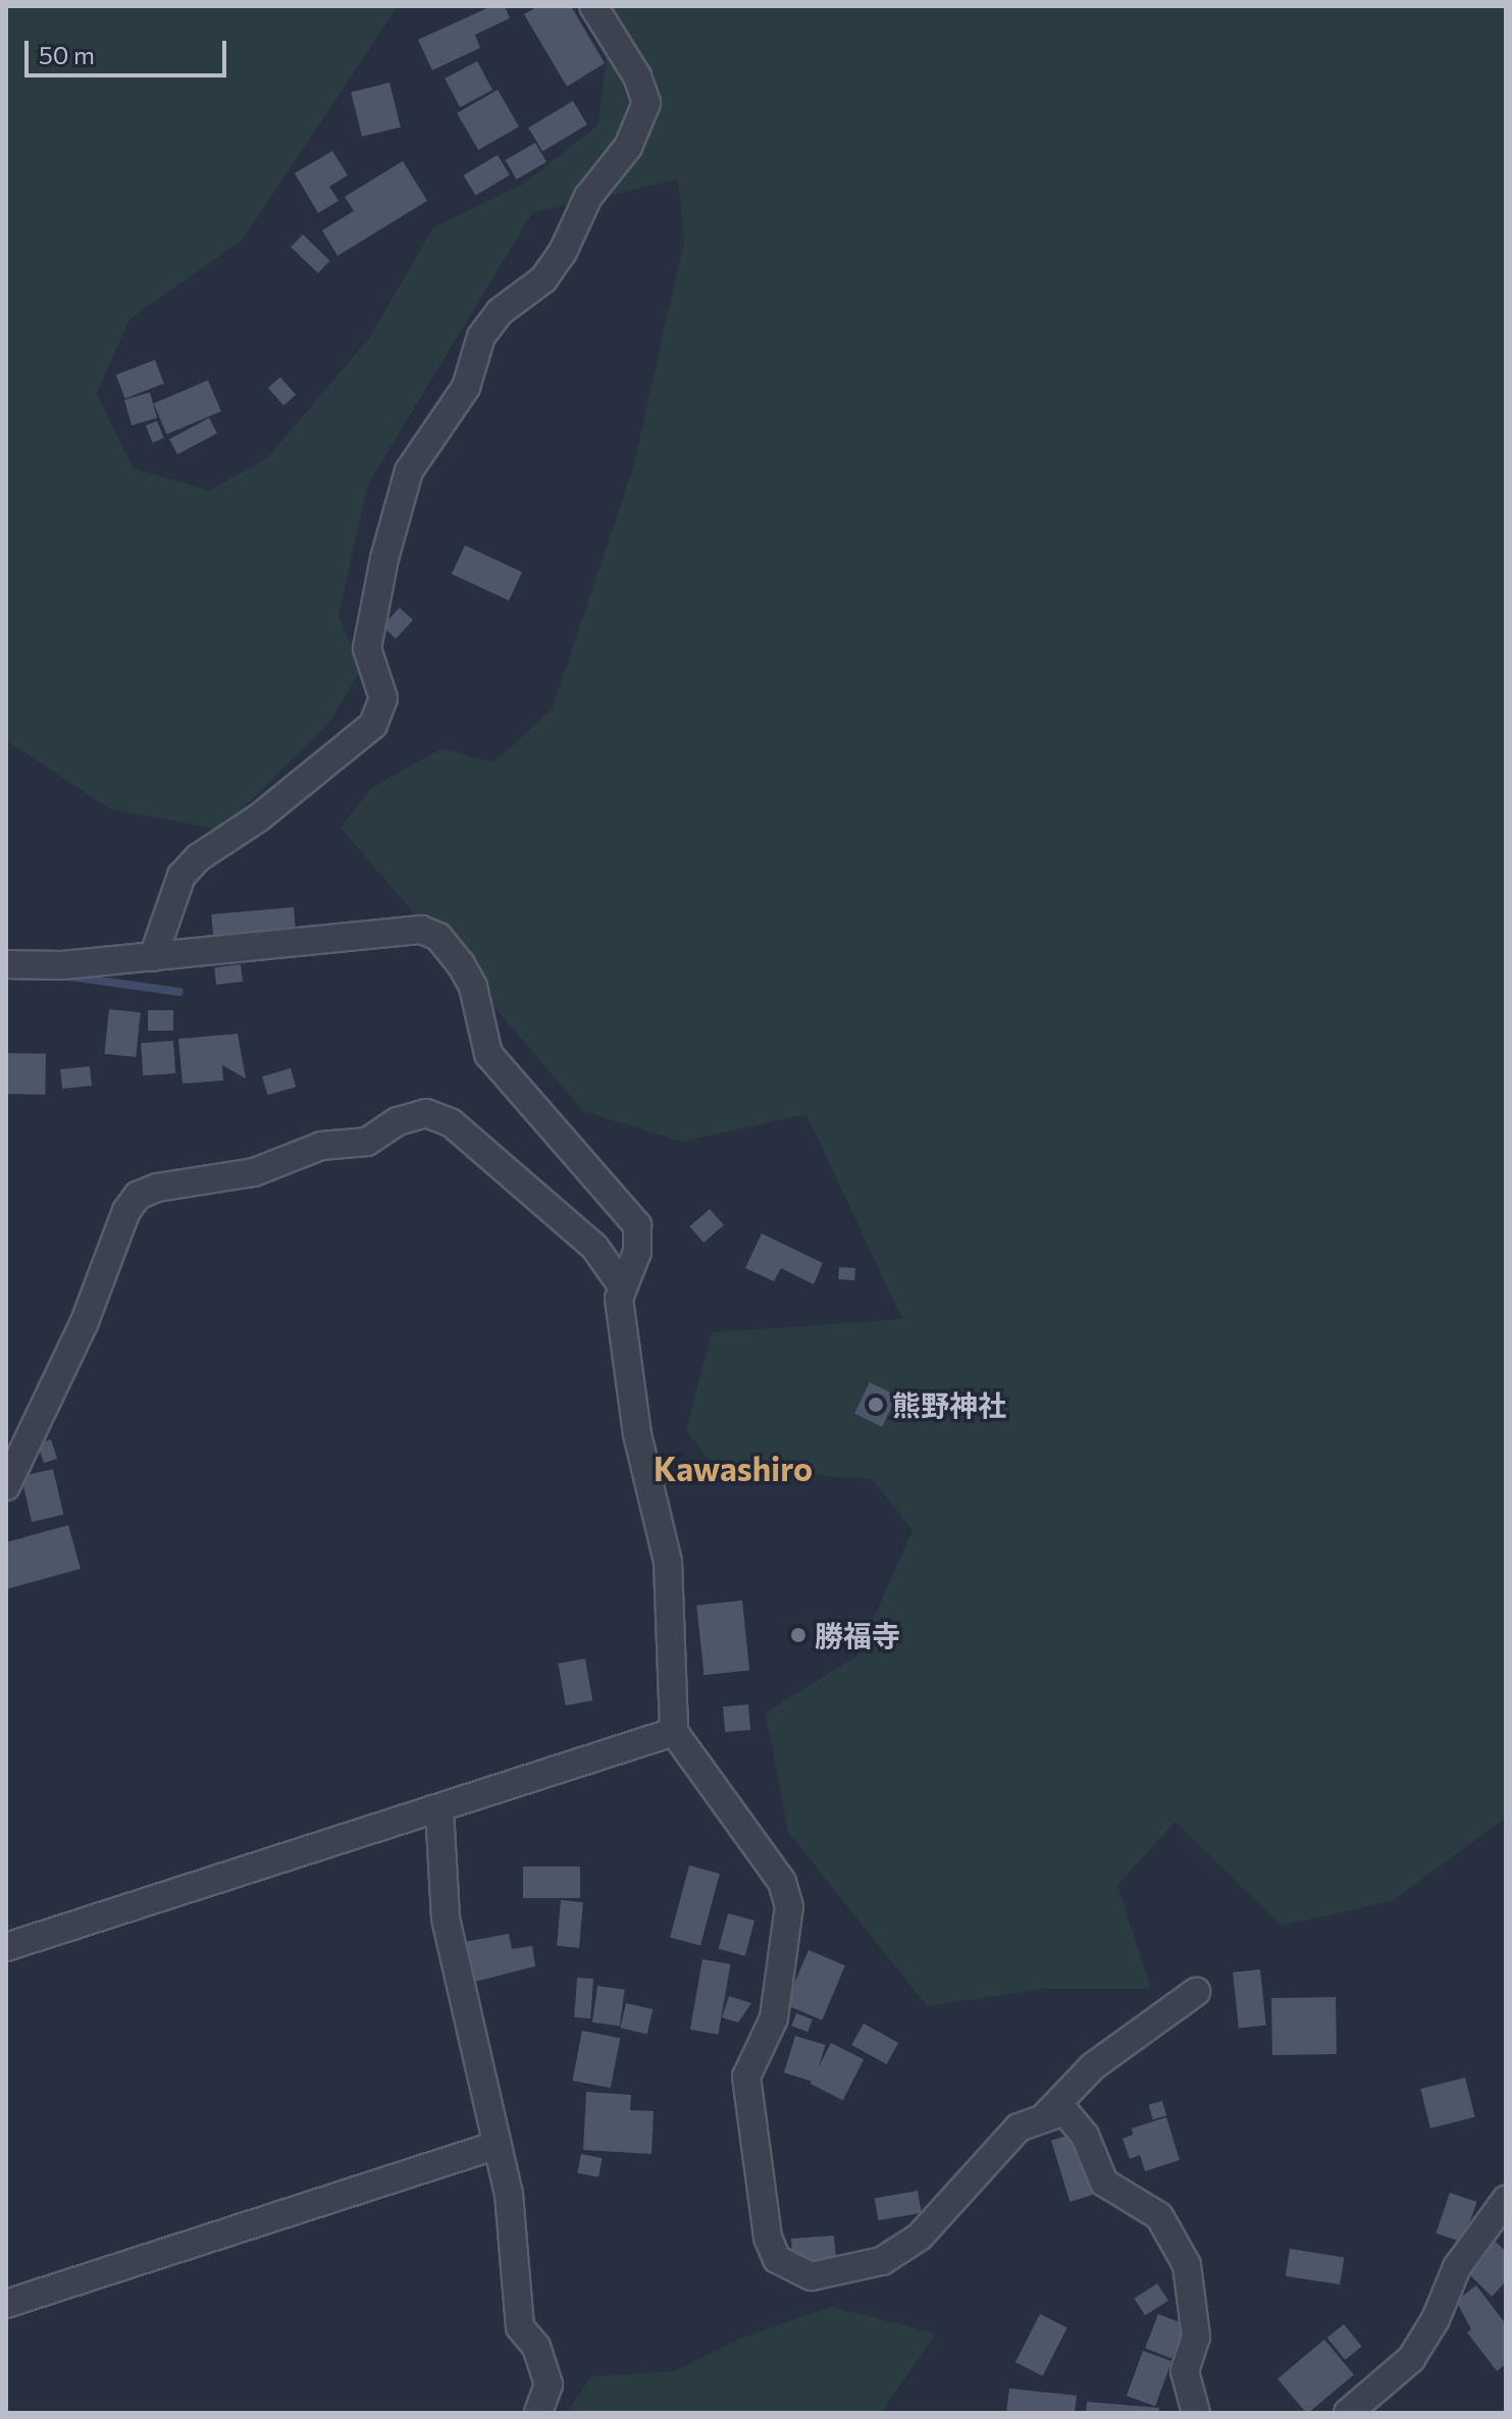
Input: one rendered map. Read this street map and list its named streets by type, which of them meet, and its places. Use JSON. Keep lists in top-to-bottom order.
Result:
{
  "districts": ["Kawashiro"],
  "places": ["熊野神社", "勝福寺"],
  "scale_bar": "50 m"
}
